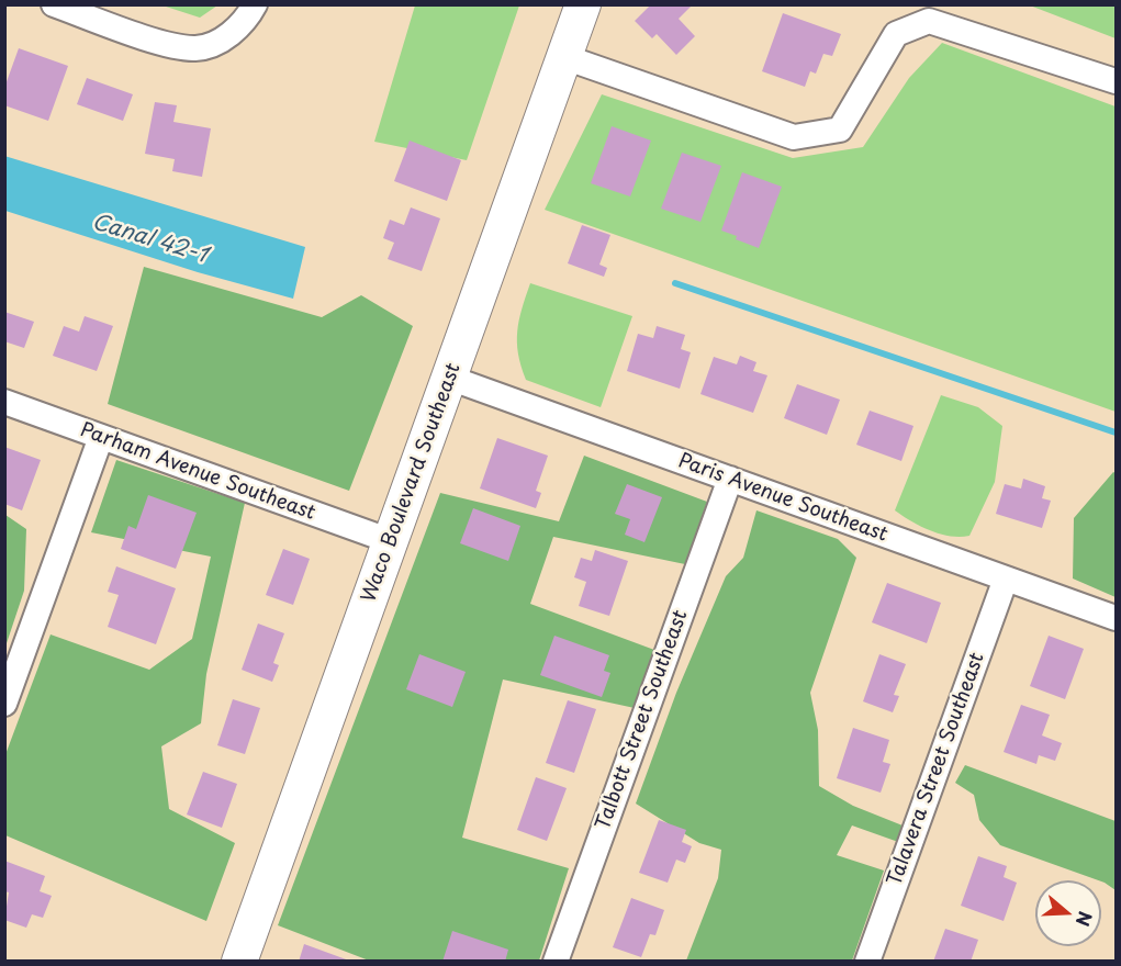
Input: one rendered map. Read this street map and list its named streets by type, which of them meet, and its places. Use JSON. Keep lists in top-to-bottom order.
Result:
{
  "streets": {
    "street": [
      "Parham Avenue Southeast",
      "Waco Boulevard Southeast",
      "Paris Avenue Southeast",
      "Talbott Street Southeast",
      "Talavera Street Southeast"
    ]
  },
  "crossings": [
    ["Parham Avenue Southeast", "Waco Boulevard Southeast"],
    ["Waco Boulevard Southeast", "Paris Avenue Southeast"],
    ["Paris Avenue Southeast", "Talbott Street Southeast"],
    ["Paris Avenue Southeast", "Talavera Street Southeast"]
  ],
  "water": ["Canal 42-1"],
  "north": "right"
}
